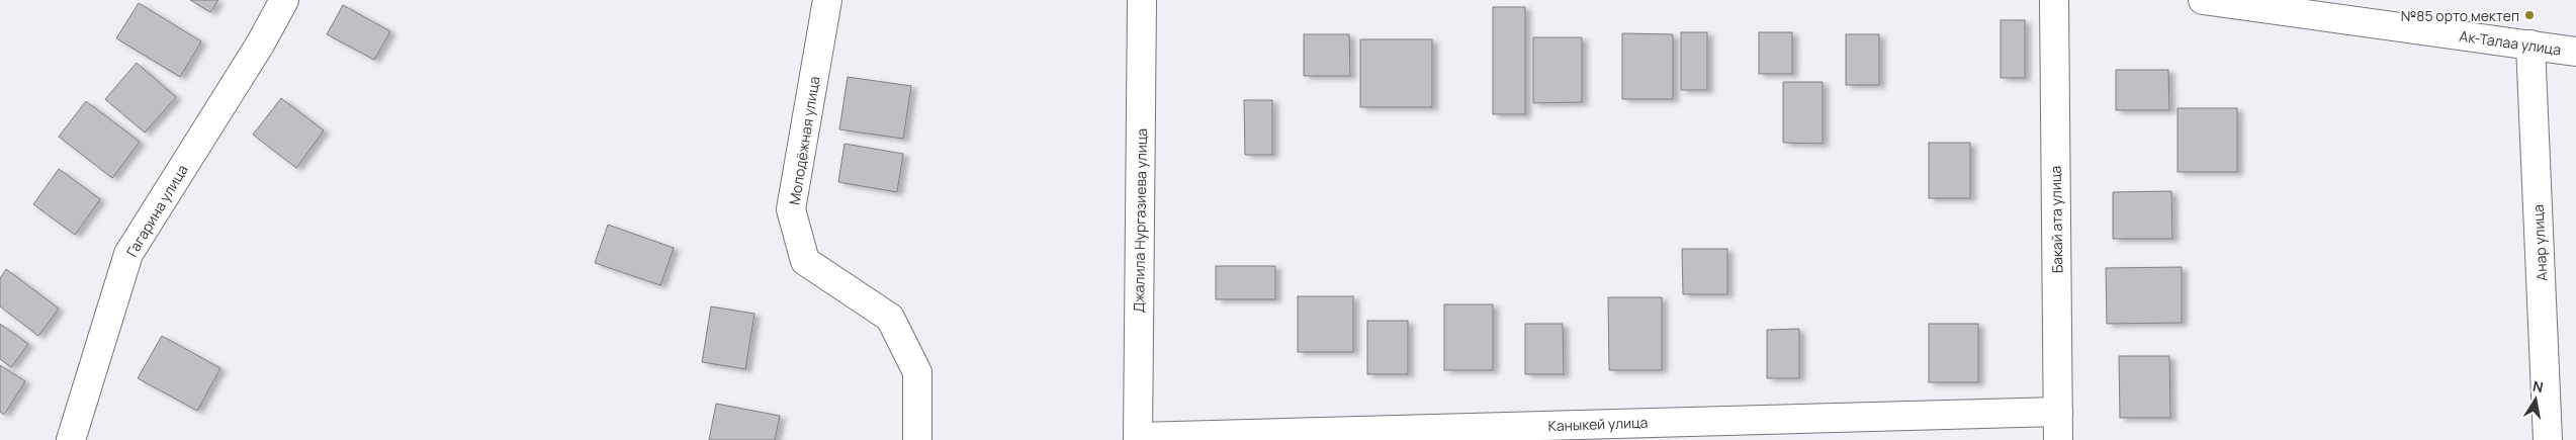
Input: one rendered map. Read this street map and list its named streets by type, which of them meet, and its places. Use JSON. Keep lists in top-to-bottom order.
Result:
{
  "streets": {
    "street": [
      "Ак-Талаа улица",
      "Молодёжная улица",
      "Гагарина улица",
      "Бакай ата улица",
      "Джалила Нургазиева улица",
      "Анар улица",
      "Каныкей улица"
    ]
  },
  "crossings": [
    ["Ак-Талаа улица", "Анар улица"],
    ["Бакай ата улица", "Каныкей улица"],
    ["Джалила Нургазиева улица", "Каныкей улица"]
  ],
  "places": ["№85 орто мектеп"],
  "north": "top"
}
